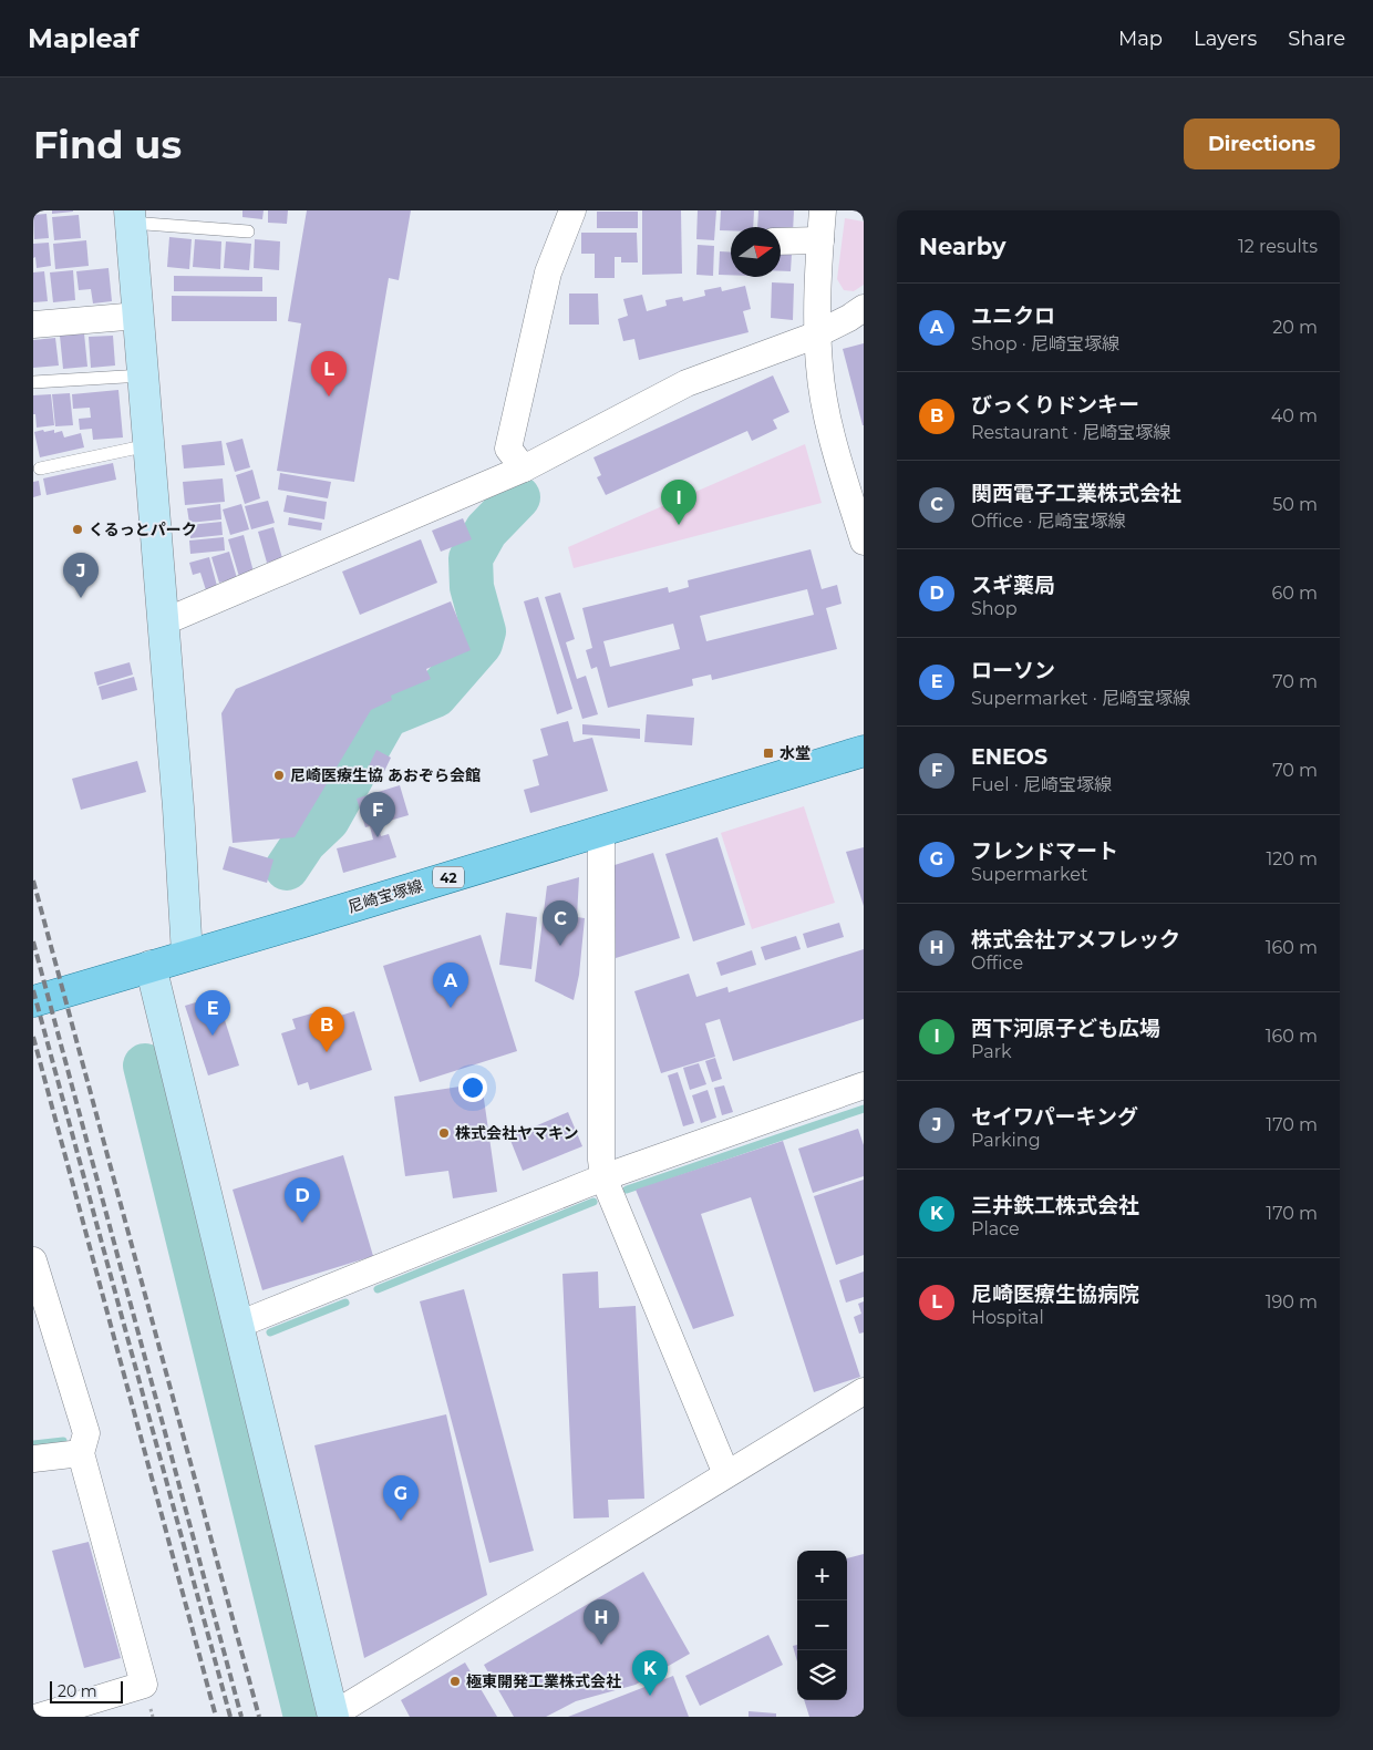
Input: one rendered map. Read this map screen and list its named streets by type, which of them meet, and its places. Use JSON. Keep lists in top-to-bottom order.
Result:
{
  "streets": {
    "main road": ["42", "尼崎宝塚線"]
  },
  "places": {
    "other": [
      "くるっとパーク",
      "尼崎医療生協 あおぞら会館",
      "株式会社ヤマキン",
      "極東開発工業株式会社"
    ],
    "transit": ["水堂"]
  },
  "scale_bar": "20 m",
  "north": "right",
  "page": {
    "header": "Mapleaf",
    "nav": ["Map", "Layers", "Share"],
    "buttons": "Directions",
    "title": "Find us",
    "heading": ["Nearby", "12 results"],
    "list": [
      {
        "mark": "A",
        "name": "ユニクロ",
        "note": "Shop · 尼崎宝塚線",
        "value": "20 m"
      },
      {
        "mark": "B",
        "name": "びっくりドンキー",
        "note": "Restaurant · 尼崎宝塚線",
        "value": "40 m"
      },
      {
        "mark": "C",
        "name": "関西電子工業株式会社",
        "note": "Office · 尼崎宝塚線",
        "value": "50 m"
      },
      {
        "mark": "D",
        "name": "スギ薬局",
        "note": "Shop",
        "value": "60 m"
      },
      {
        "mark": "E",
        "name": "ローソン",
        "note": "Supermarket · 尼崎宝塚線",
        "value": "70 m"
      },
      {
        "mark": "F",
        "name": "ENEOS",
        "note": "Fuel · 尼崎宝塚線",
        "value": "70 m"
      },
      {
        "mark": "G",
        "name": "フレンドマート",
        "note": "Supermarket",
        "value": "120 m"
      },
      {
        "mark": "H",
        "name": "株式会社アメフレック",
        "note": "Office",
        "value": "160 m"
      },
      {
        "mark": "I",
        "name": "西下河原子ども広場",
        "note": "Park",
        "value": "160 m"
      },
      {
        "mark": "J",
        "name": "セイワパーキング",
        "note": "Parking",
        "value": "170 m"
      },
      {
        "mark": "K",
        "name": "三井鉄工株式会社",
        "note": "Place",
        "value": "170 m"
      },
      {
        "mark": "L",
        "name": "尼崎医療生協病院",
        "note": "Hospital",
        "value": "190 m"
      }
    ],
    "pins": [
      "L",
      "I",
      "J",
      "F",
      "C",
      "A",
      "E",
      "B",
      "D",
      "G",
      "H",
      "K"
    ],
    "map_buttons": ["+", "−"],
    "scale": "20 m"
  }
}
